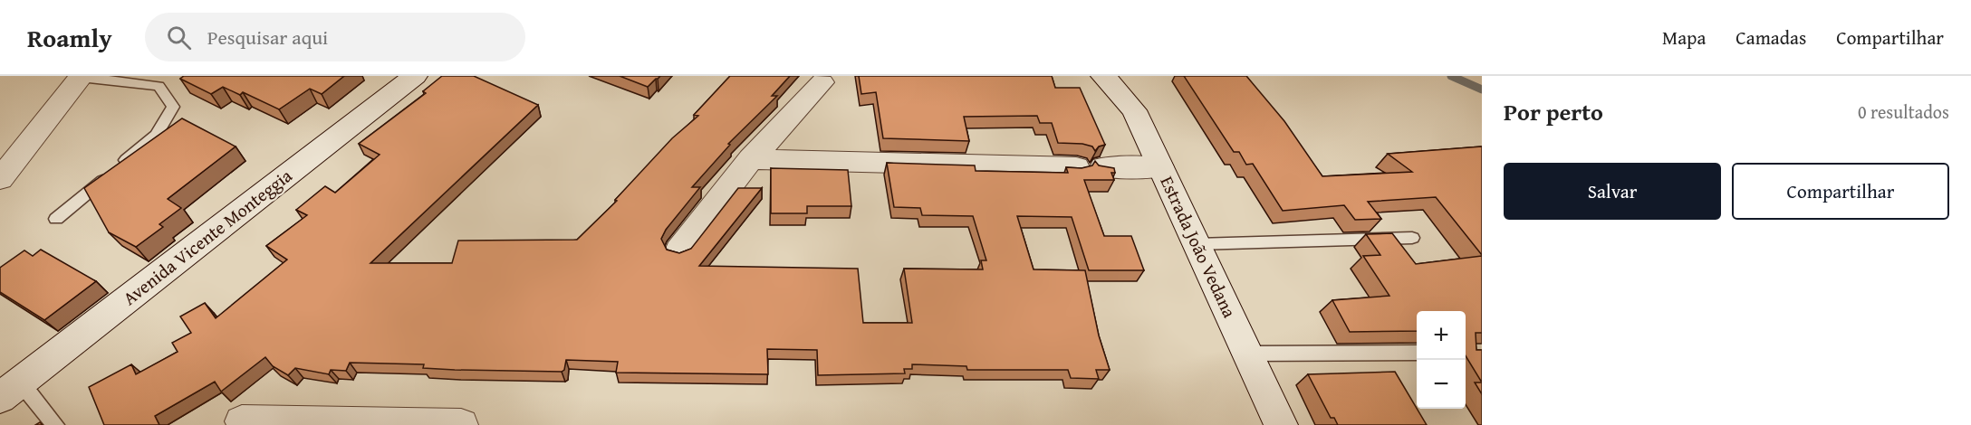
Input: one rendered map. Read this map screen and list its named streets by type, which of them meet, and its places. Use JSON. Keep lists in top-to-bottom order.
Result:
{
  "streets": {
    "street": ["Avenida Vicente Monteggia", "Estrada João Vedana"]
  },
  "page": {
    "header": "Roamly",
    "search": "Pesquisar aqui",
    "nav": ["Mapa", "Camadas", "Compartilhar"],
    "heading": ["Por perto", "0 resultados"],
    "buttons": ["Salvar", "Compartilhar"],
    "map_buttons": ["+", "−"]
  }
}
